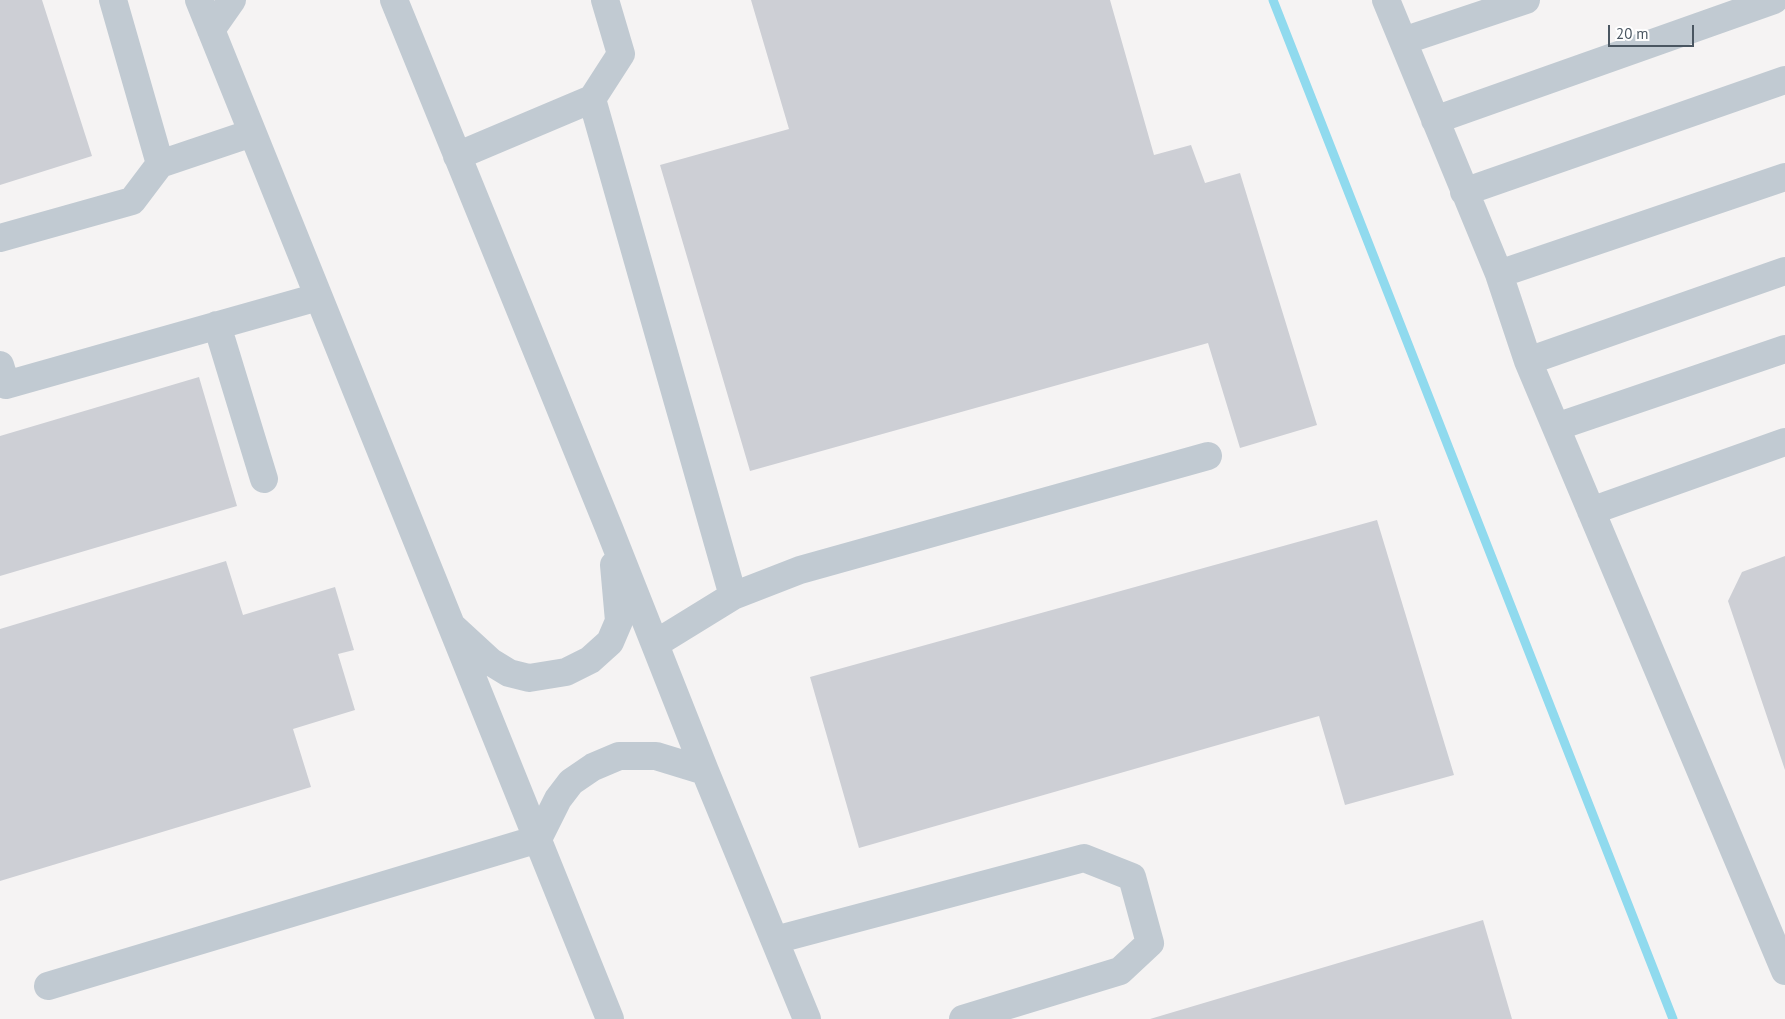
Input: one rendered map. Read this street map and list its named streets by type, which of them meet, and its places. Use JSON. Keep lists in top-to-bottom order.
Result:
{
  "scale_bar": "20 m"
}
